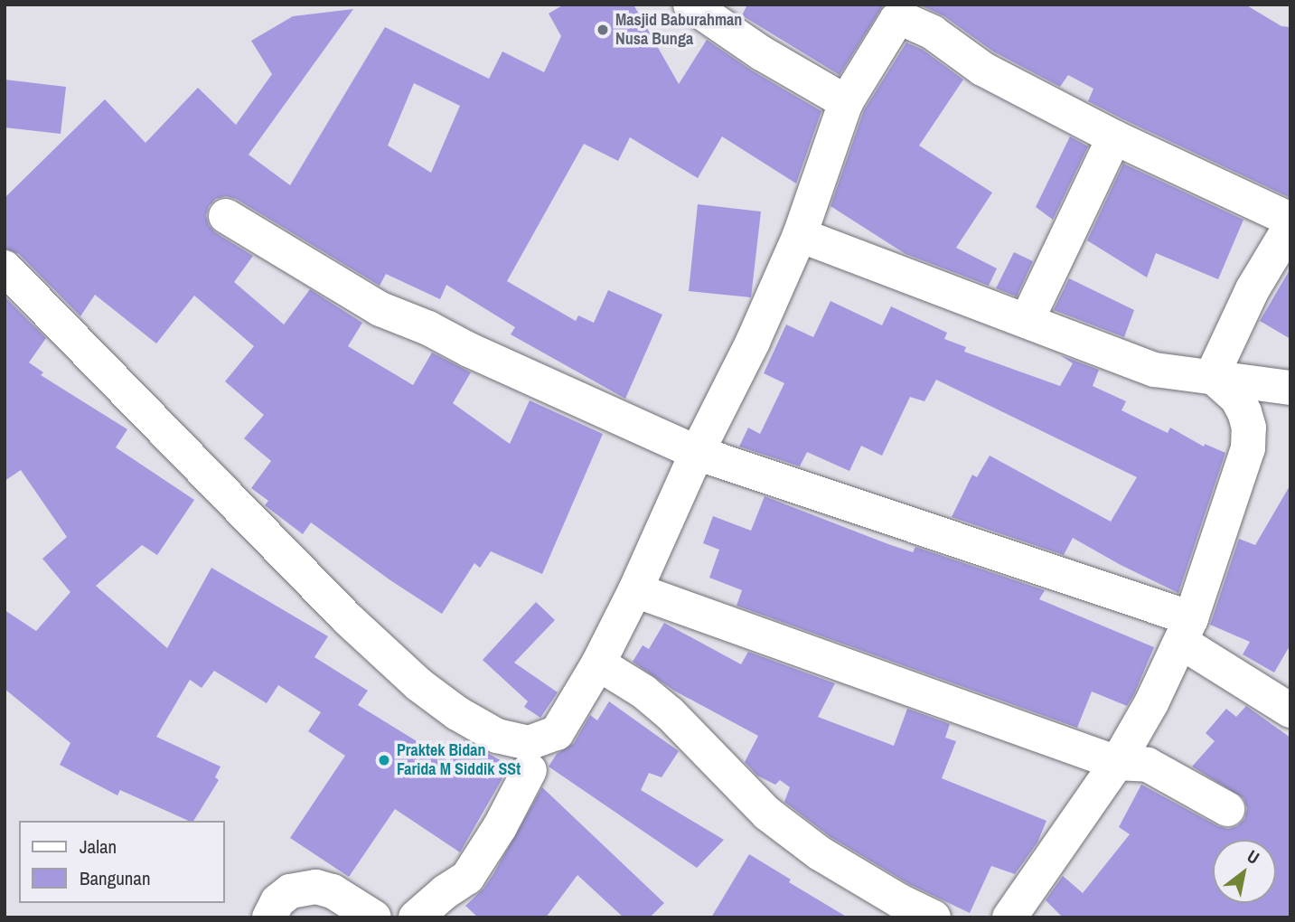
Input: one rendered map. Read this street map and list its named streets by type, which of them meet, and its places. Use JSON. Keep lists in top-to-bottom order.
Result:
{
  "places": ["Masjid Baburahman Nusa Bunga", "Praktek Bidan Farida M Siddik SSt"],
  "legend": ["Jalan", "Bangunan"],
  "north": "top right"
}
